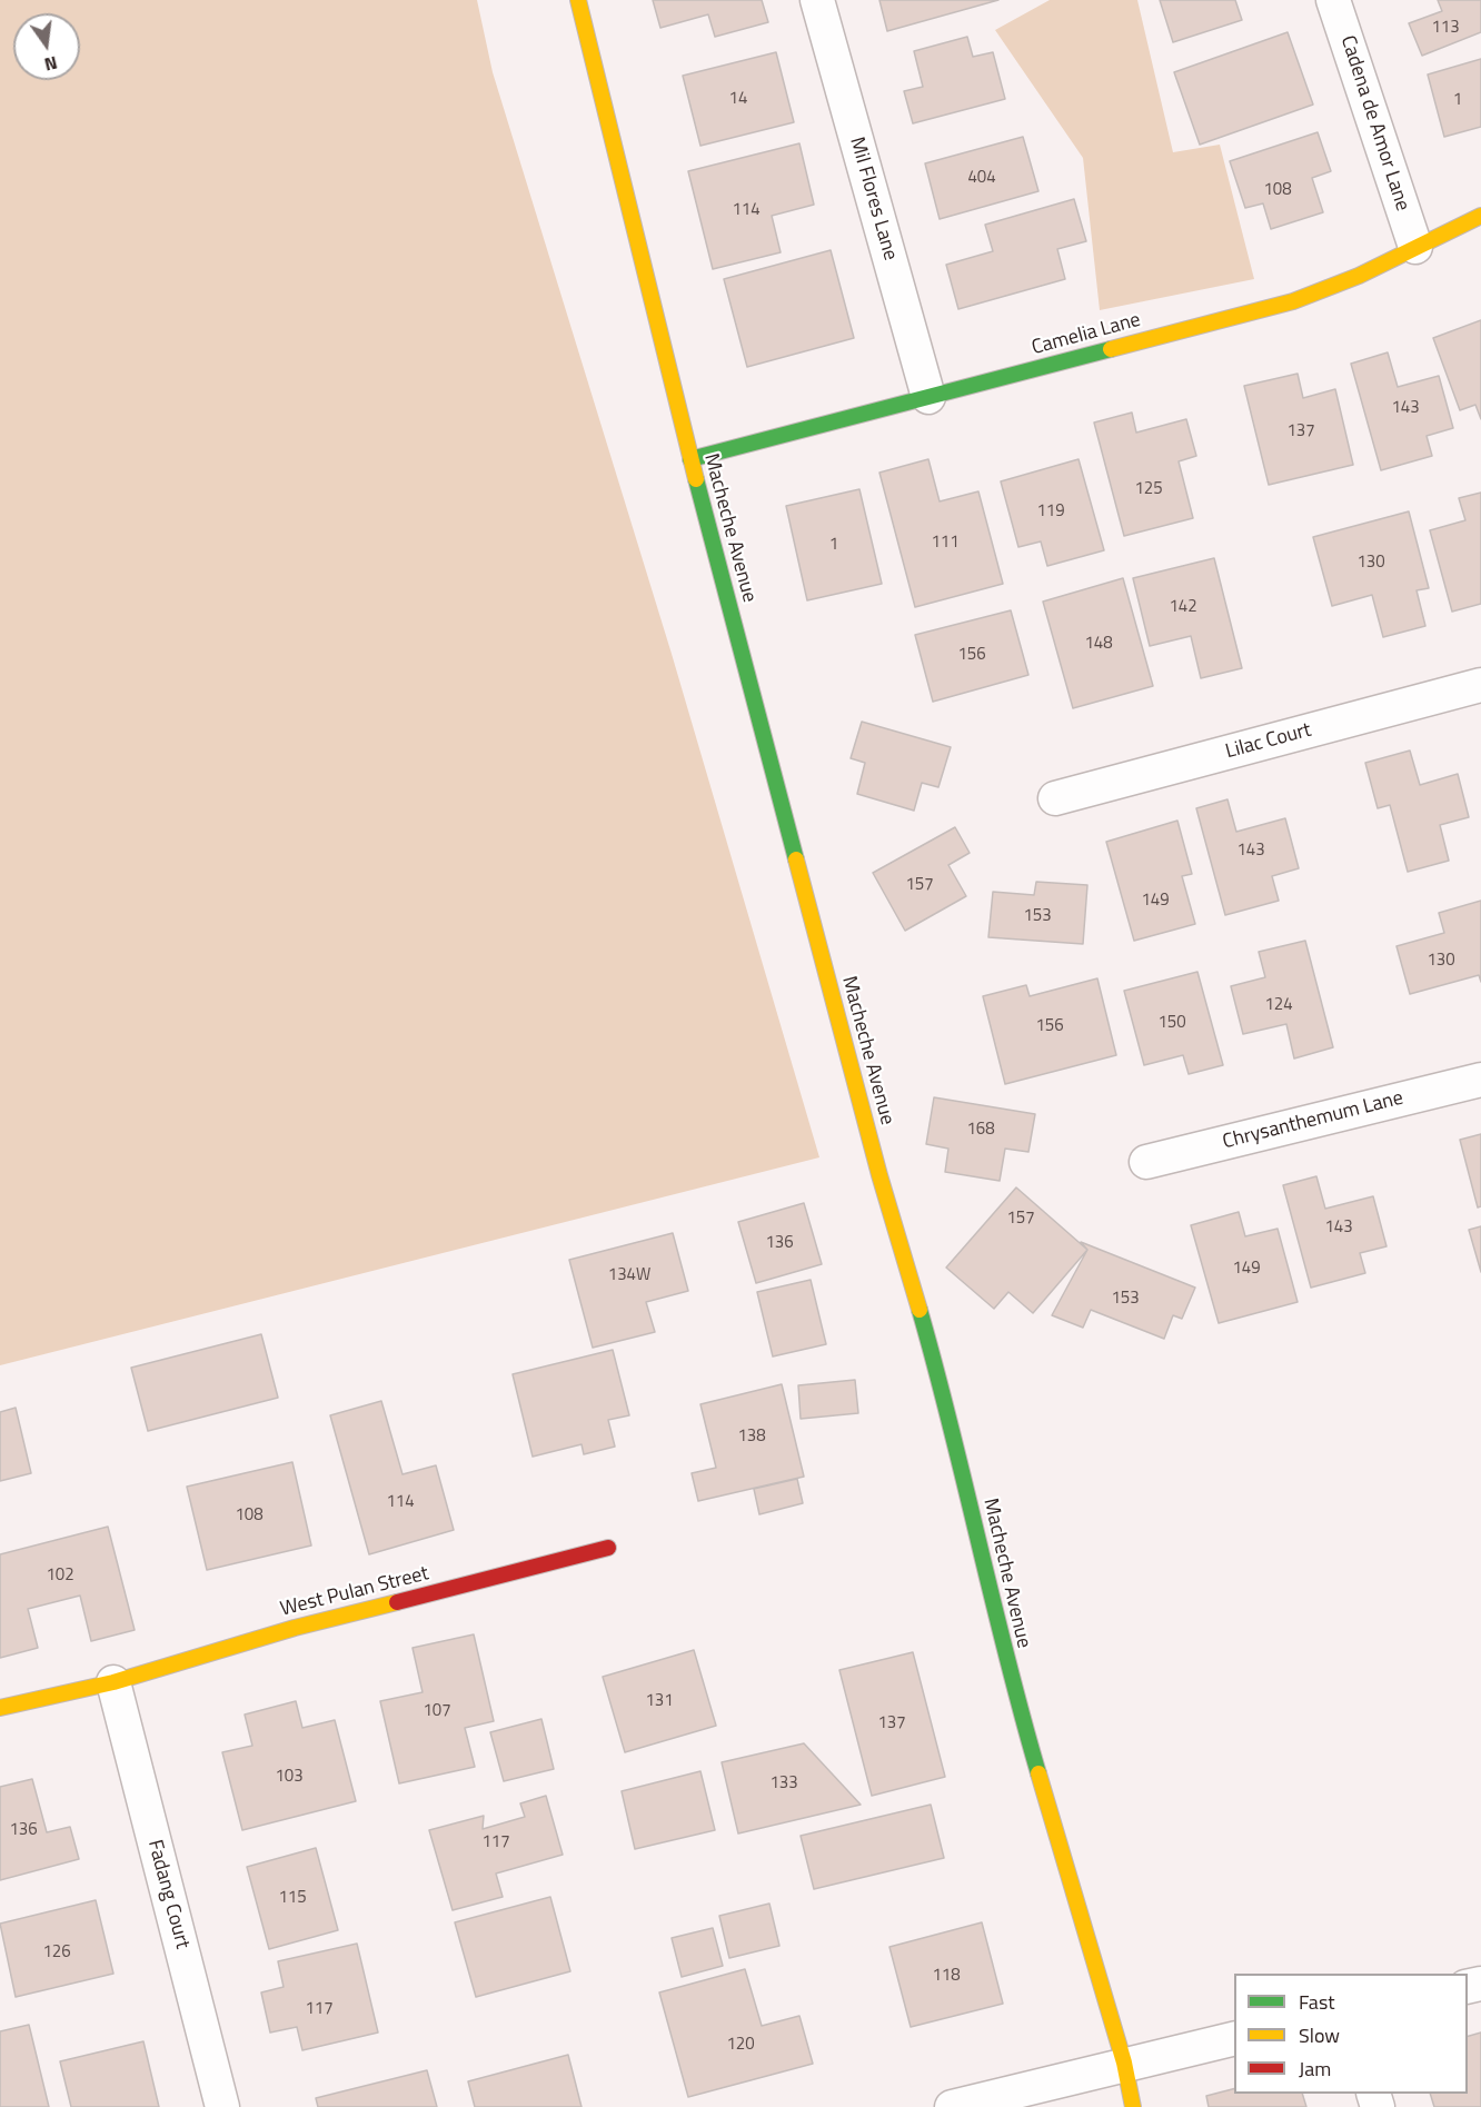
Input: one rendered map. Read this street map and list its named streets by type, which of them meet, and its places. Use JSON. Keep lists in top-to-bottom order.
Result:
{
  "streets": {
    "main road": ["Camelia Lane", "Macheche Avenue", "West Pulan Street"],
    "street": [
      "Cadena de Amor Lane",
      "Mil Flores Lane",
      "Lilac Court",
      "Chrysanthemum Lane",
      "Fadang Court"
    ]
  },
  "crossings": [
    ["Cadena de Amor Lane", "Camelia Lane"],
    ["Mil Flores Lane", "Camelia Lane"],
    ["Camelia Lane", "Macheche Avenue"],
    ["West Pulan Street", "Fadang Court"]
  ],
  "house_numbers": [
    "113",
    "14",
    "1",
    "404",
    "108",
    "114",
    "143",
    "137",
    "125",
    "119",
    "111",
    "1",
    "130",
    "142",
    "148",
    "156",
    "143",
    "157",
    "149",
    "153",
    "130",
    "124",
    "150",
    "156",
    "168",
    "157",
    "143",
    "136",
    "149",
    "134W",
    "153",
    "138",
    "114",
    "108",
    "102",
    "131",
    "107",
    "137",
    "103",
    "133",
    "136",
    "117",
    "115",
    "126",
    "118",
    "117",
    "120"
  ],
  "legend": ["Fast", "Slow", "Jam"],
  "north": "bottom"
}
